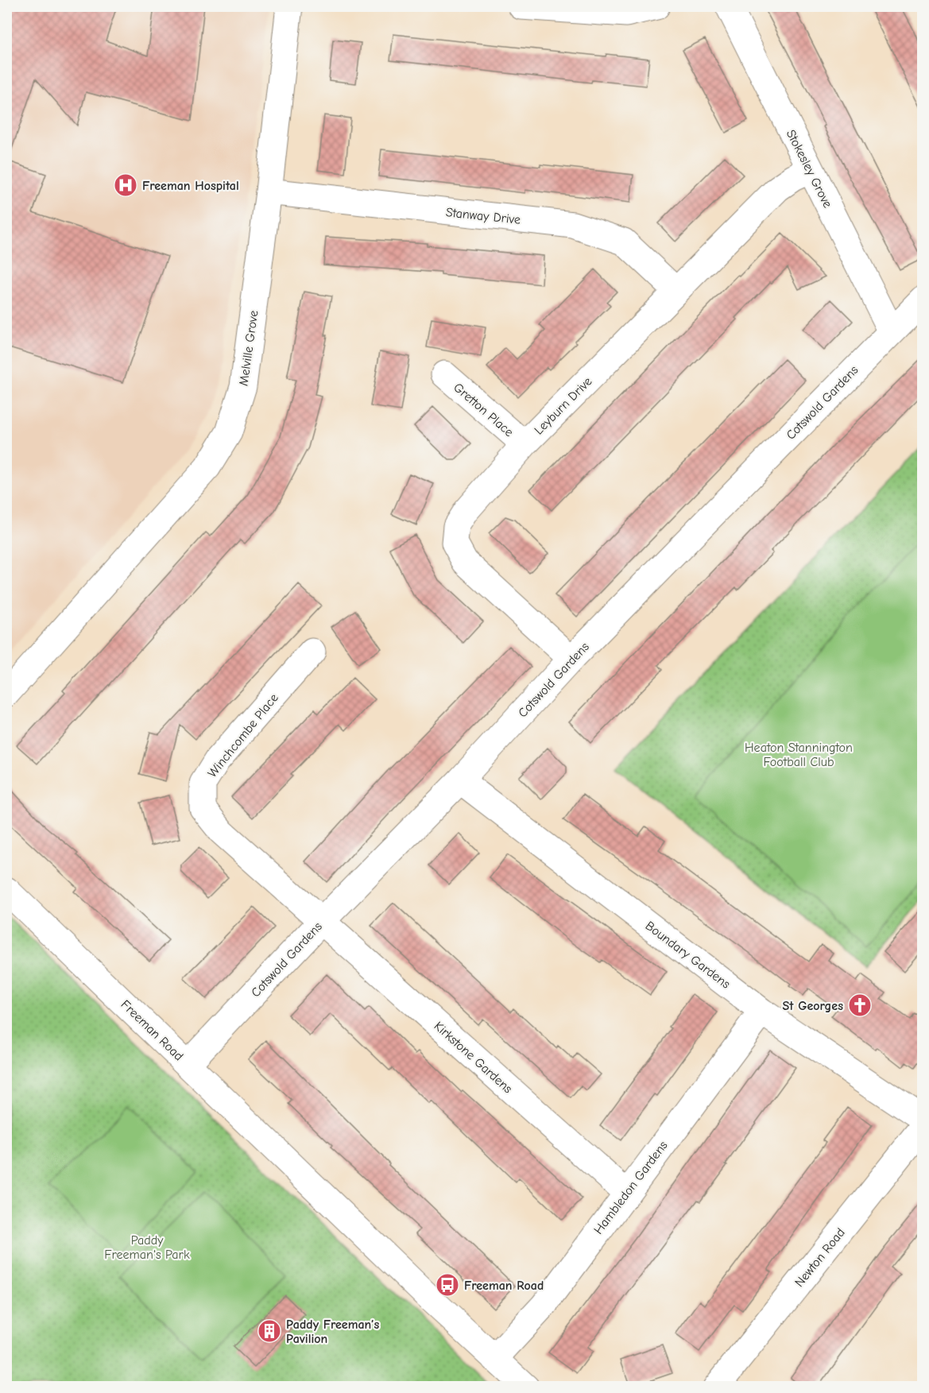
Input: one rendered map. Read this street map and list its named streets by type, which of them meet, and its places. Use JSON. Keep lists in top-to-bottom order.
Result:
{
  "streets": {
    "street": [
      "Stokesley Grove",
      "Stanway Drive",
      "Melville Grove",
      "Cotswold Gardens",
      "Leyburn Drive",
      "Gretton Place",
      "Winchcombe Place",
      "Boundary Gardens",
      "Freeman Road",
      "Kirkstone Gardens",
      "Hambledon Gardens",
      "Newton Road"
    ]
  },
  "crossings": [
    ["Stokesley Grove", "Cotswold Gardens"],
    ["Stokesley Grove", "Leyburn Drive"],
    ["Stanway Drive", "Melville Grove"],
    ["Stanway Drive", "Leyburn Drive"],
    ["Cotswold Gardens", "Leyburn Drive"],
    ["Cotswold Gardens", "Winchcombe Place"],
    ["Cotswold Gardens", "Boundary Gardens"],
    ["Cotswold Gardens", "Freeman Road"],
    ["Cotswold Gardens", "Kirkstone Gardens"],
    ["Leyburn Drive", "Gretton Place"],
    ["Winchcombe Place", "Kirkstone Gardens"],
    ["Boundary Gardens", "Hambledon Gardens"],
    ["Freeman Road", "Hambledon Gardens"],
    ["Kirkstone Gardens", "Hambledon Gardens"]
  ],
  "parks": ["Heaton Stannington Football Club", "Paddy Freeman's Park"],
  "places": {
    "hospital": ["Freeman Hospital"],
    "church": ["St Georges"],
    "bus stop": ["Freeman Road"],
    "building": ["Paddy Freeman’s Pavilion"]
  }
}
